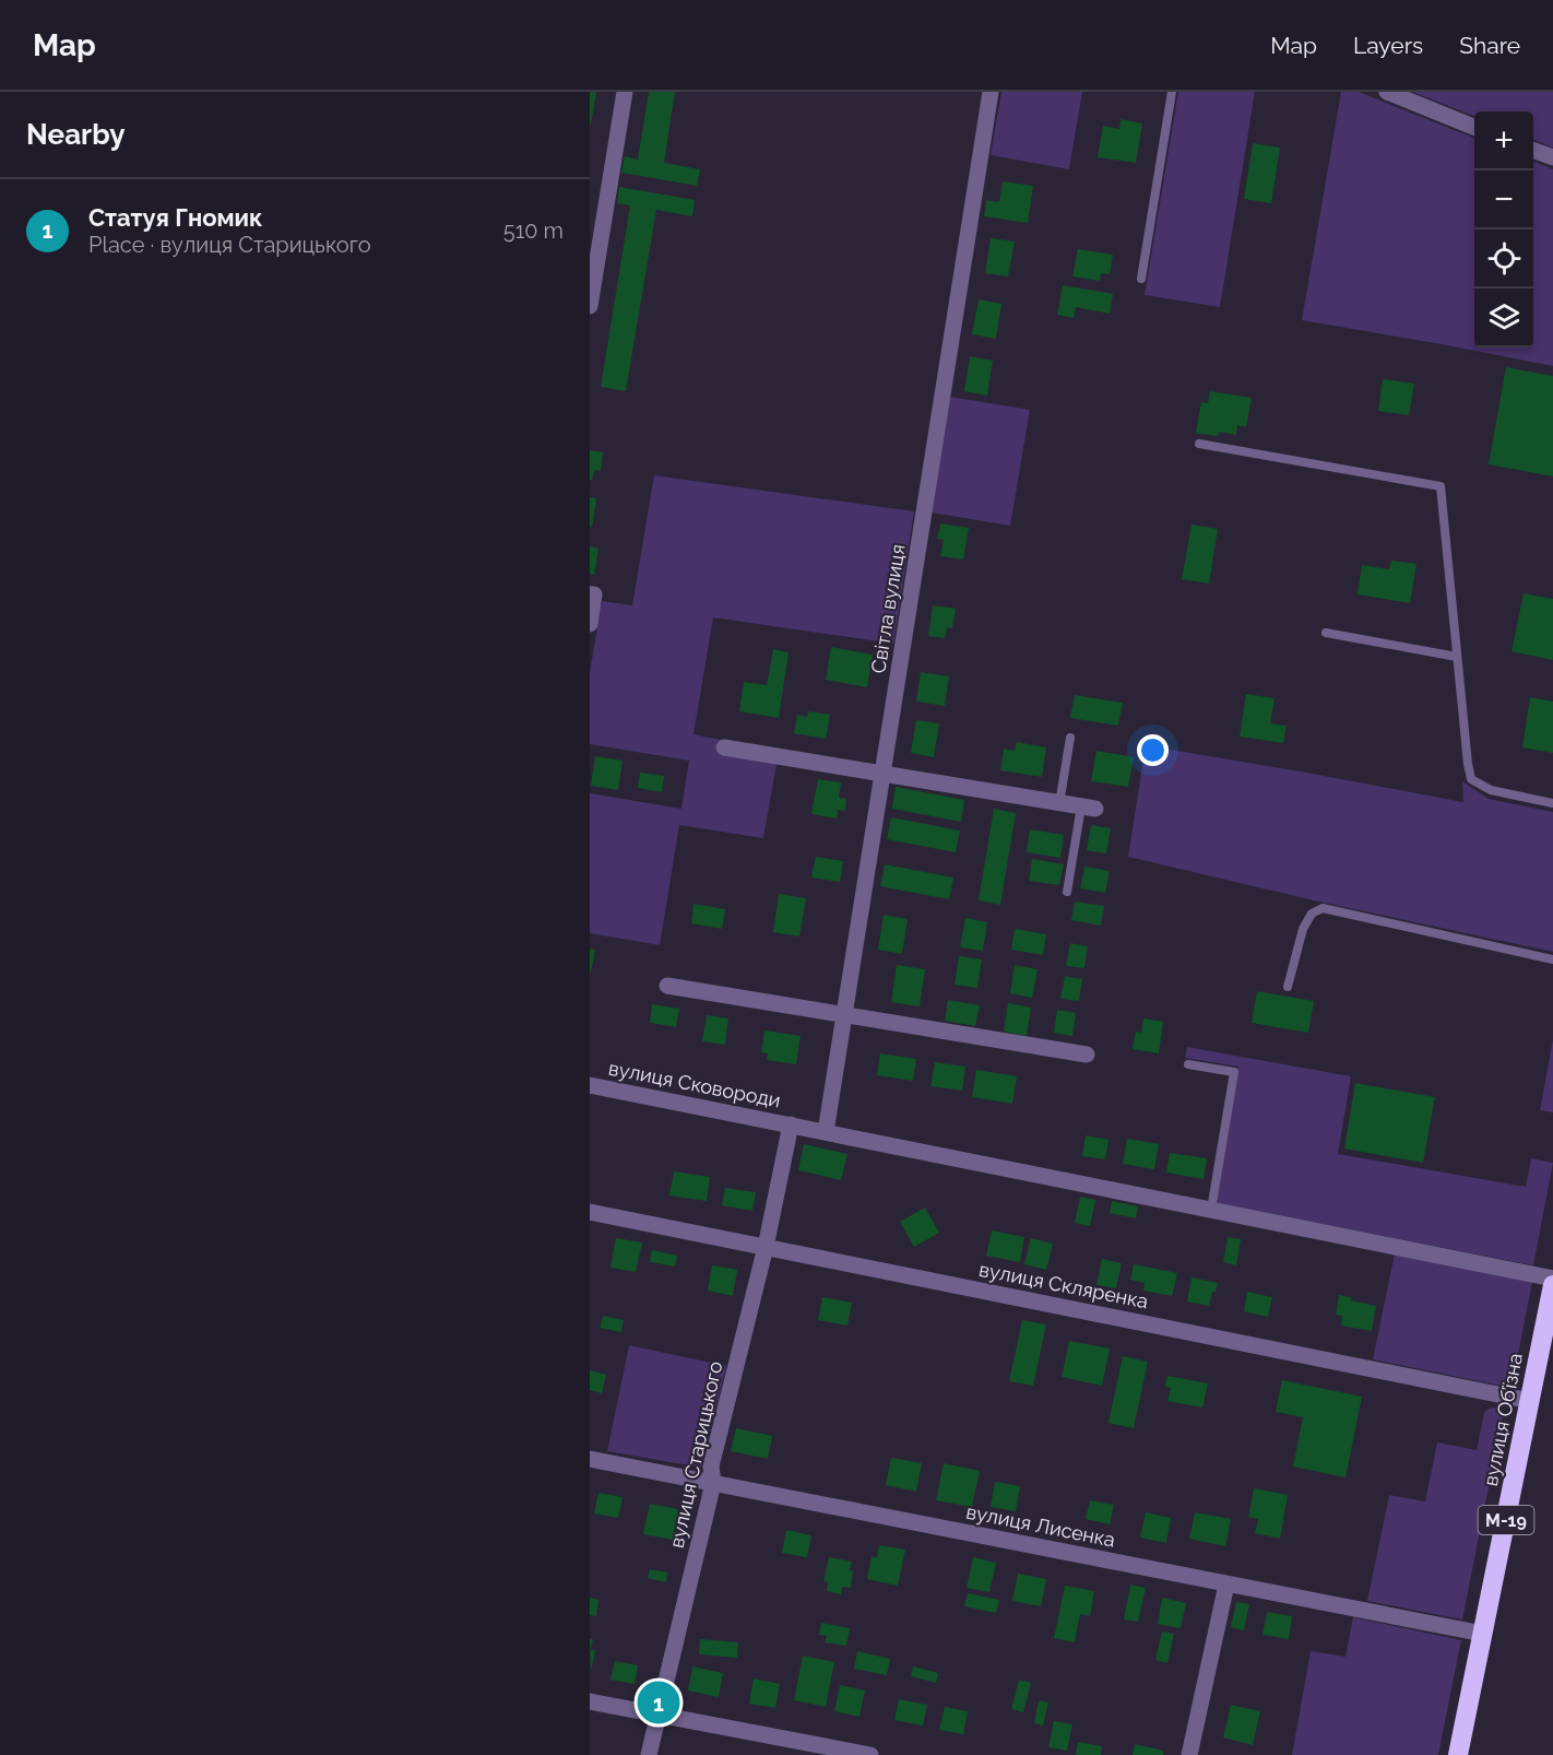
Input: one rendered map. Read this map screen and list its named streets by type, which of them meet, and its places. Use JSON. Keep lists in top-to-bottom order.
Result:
{
  "streets": {
    "highway": ["вулиця Об’їзна", "М-19"],
    "street": [
      "Світла вулиця",
      "вулиця Сковороди",
      "вулиця Скляренка",
      "вулиця Старицького",
      "вулиця Лисенка"
    ]
  },
  "crossings": [
    ["Світла вулиця", "вулиця Сковороди"],
    ["вулиця Сковороди", "вулиця Об’їзна"],
    ["вулиця Сковороди", "вулиця Старицького"],
    ["вулиця Скляренка", "вулиця Об’їзна"],
    ["вулиця Скляренка", "вулиця Старицького"],
    ["вулиця Об’їзна", "вулиця Лисенка"],
    ["вулиця Старицького", "вулиця Лисенка"]
  ],
  "page": {
    "header": "Map",
    "nav": ["Map", "Layers", "Share"],
    "heading": "Nearby",
    "map_buttons": ["+", "−"],
    "list": [
      {
        "mark": "1",
        "name": "Статуя Гномик",
        "note": "Place · вулиця Старицького",
        "value": "510 m"
      }
    ],
    "pins": "1"
  }
}
